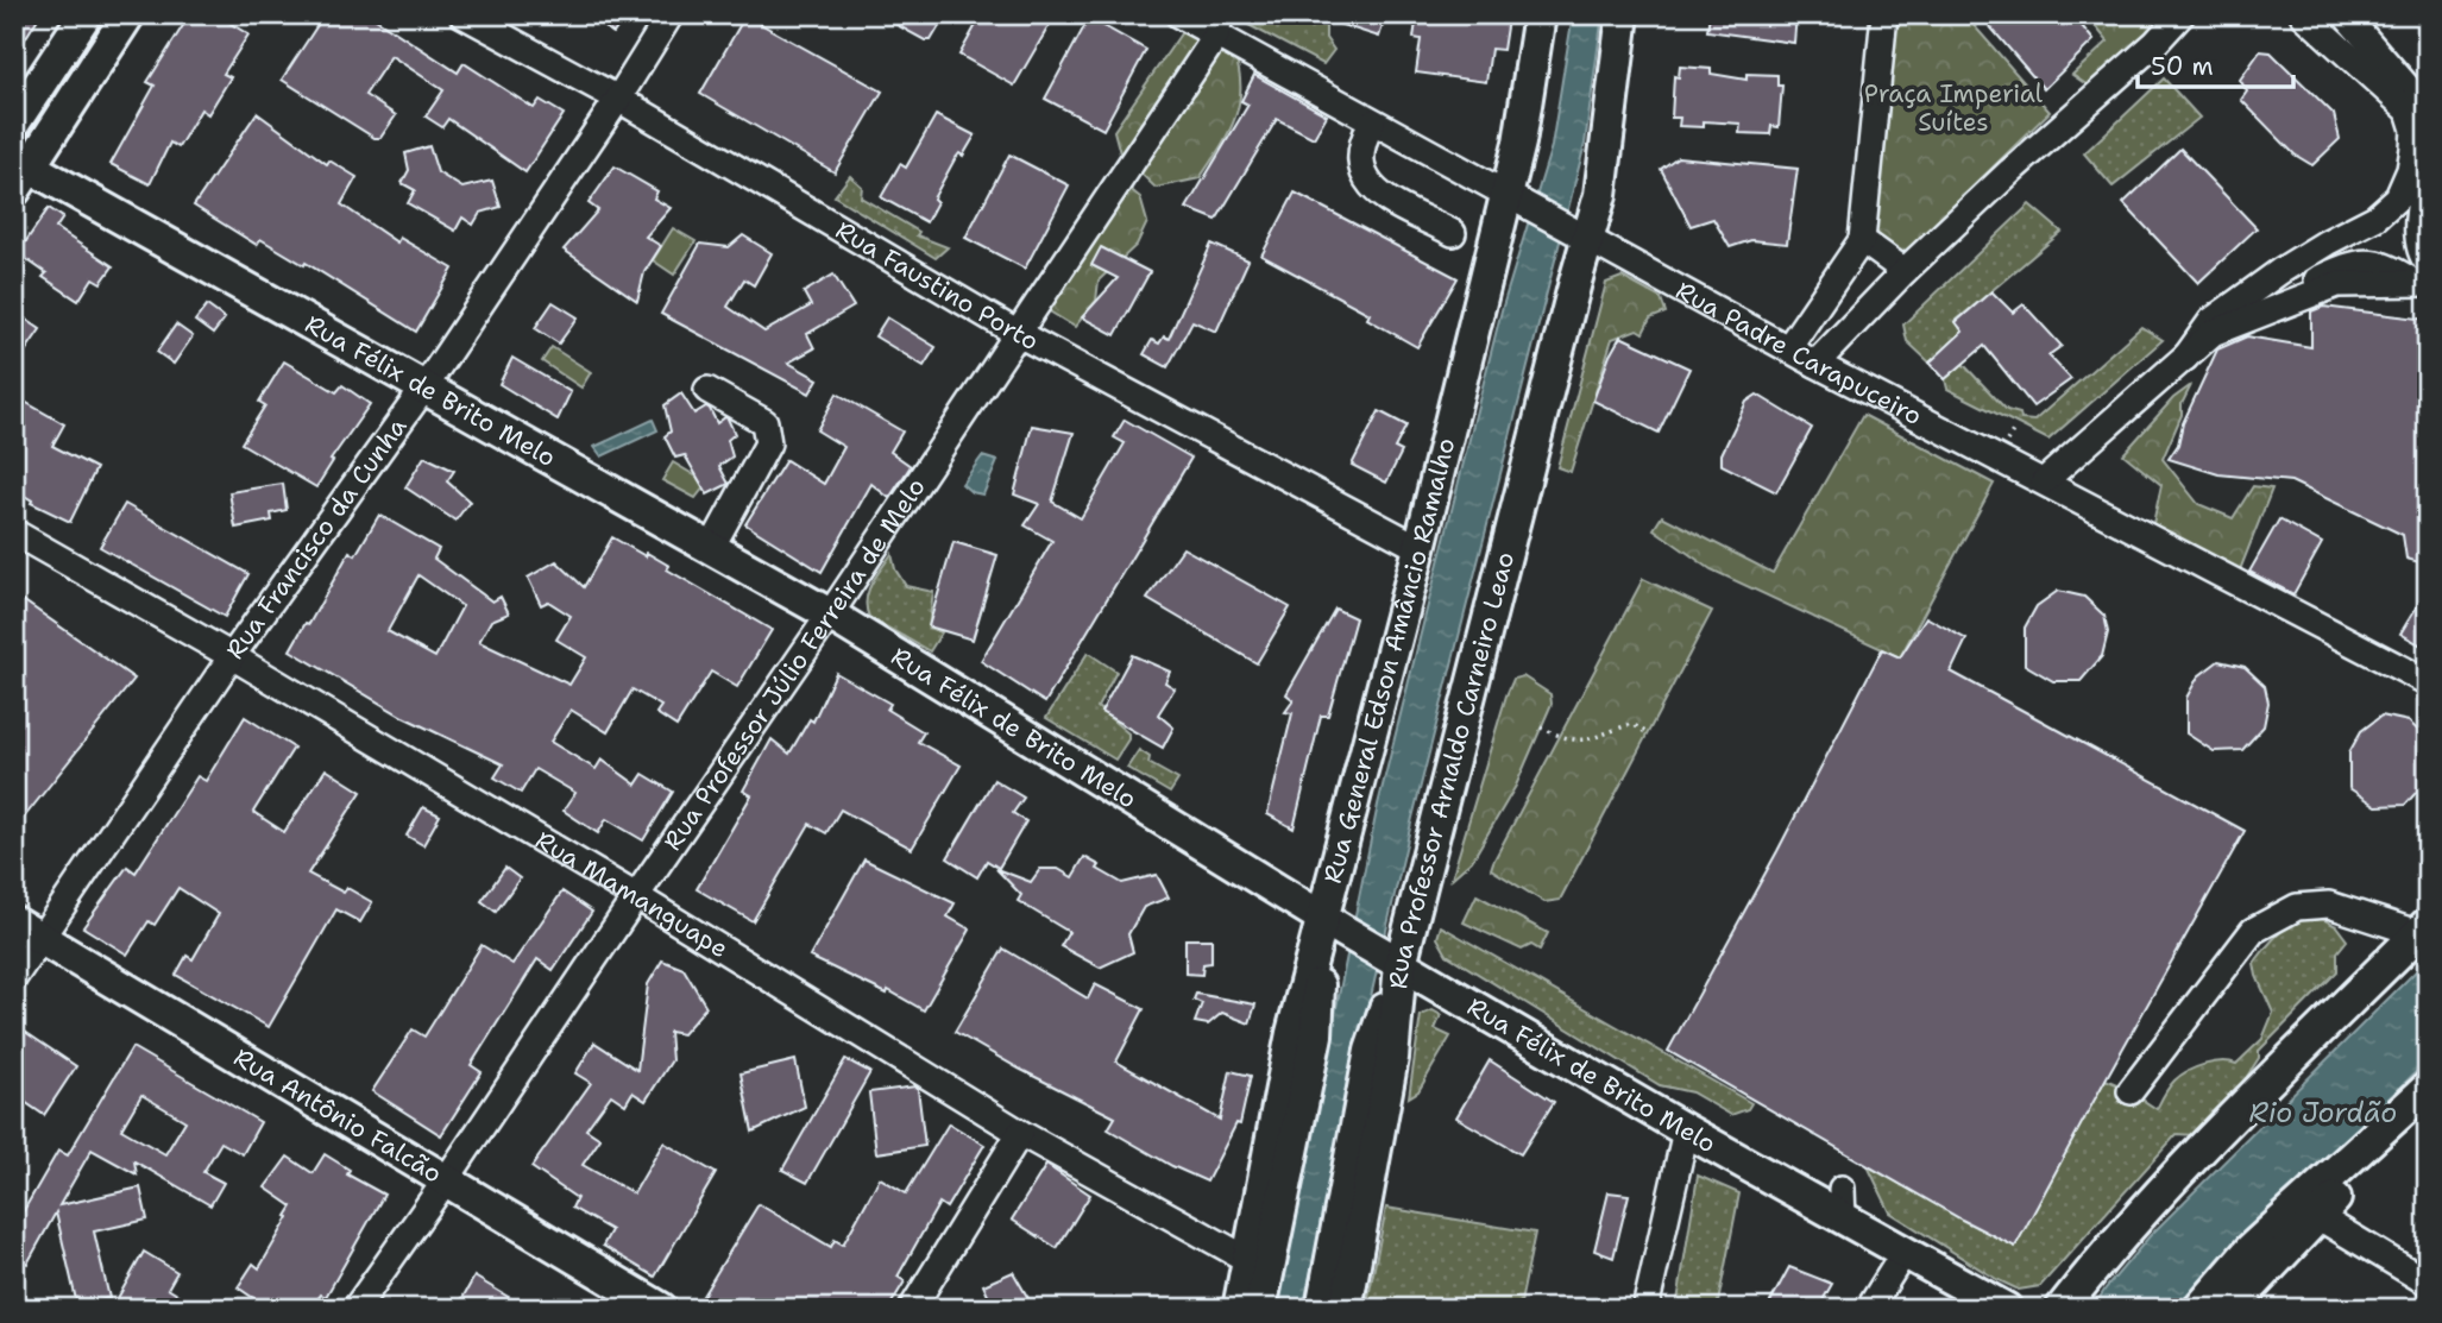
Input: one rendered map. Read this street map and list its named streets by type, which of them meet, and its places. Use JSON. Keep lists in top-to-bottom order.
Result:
{
  "streets": {
    "main road": [
      "Rua Félix de Brito Melo",
      "Rua General Edson Amâncio Ramalho",
      "Rua Professor Arnaldo Carneiro Leao",
      "Rua Antônio Falcão"
    ],
    "street": [
      "Rua Faustino Porto",
      "Rua Padre Carapuceiro",
      "Rua Francisco da Cunha",
      "Rua Professor Júlio Ferreira de Melo",
      "Rua Mamanguape"
    ]
  },
  "crossings": [
    ["Rua Faustino Porto", "Rua Francisco da Cunha"],
    ["Rua Faustino Porto", "Rua General Edson Amâncio Ramalho"],
    ["Rua Faustino Porto", "Rua Professor Júlio Ferreira de Melo"],
    ["Rua Padre Carapuceiro", "Rua General Edson Amâncio Ramalho"],
    ["Rua Padre Carapuceiro", "Rua Professor Júlio Ferreira de Melo"],
    ["Rua Padre Carapuceiro", "Rua Professor Arnaldo Carneiro Leao"],
    ["Rua Félix de Brito Melo", "Rua Francisco da Cunha"],
    ["Rua Félix de Brito Melo", "Rua General Edson Amâncio Ramalho"],
    ["Rua Félix de Brito Melo", "Rua Professor Júlio Ferreira de Melo"],
    ["Rua Félix de Brito Melo", "Rua Professor Arnaldo Carneiro Leao"],
    ["Rua Francisco da Cunha", "Rua Mamanguape"],
    ["Rua Francisco da Cunha", "Rua Antônio Falcão"],
    ["Rua General Edson Amâncio Ramalho", "Rua Mamanguape"],
    ["Rua Professor Júlio Ferreira de Melo", "Rua Mamanguape"],
    ["Rua Professor Júlio Ferreira de Melo", "Rua Antônio Falcão"]
  ],
  "water": ["Rio Jordão"],
  "parks": ["Praça Imperial Suítes"],
  "scale_bar": "50 m"
}
